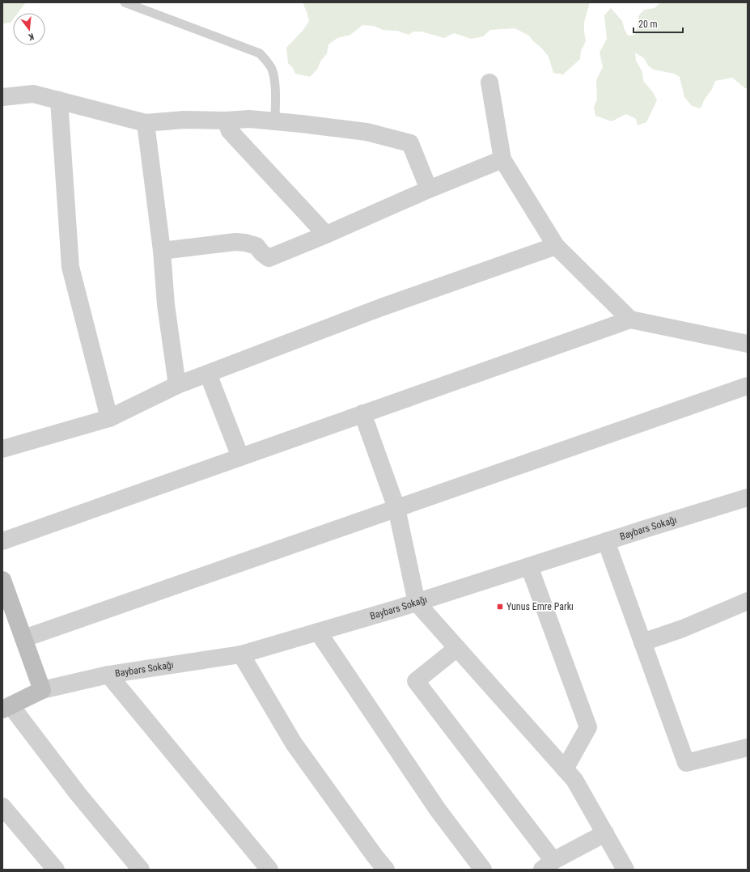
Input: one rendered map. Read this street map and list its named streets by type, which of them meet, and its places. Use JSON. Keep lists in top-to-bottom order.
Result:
{
  "streets": {
    "street": ["Baybars Sokağı"]
  },
  "places": {
    "transit": ["Yunus Emre Parkı"]
  },
  "scale_bar": "20 m",
  "north": "bottom"
}
